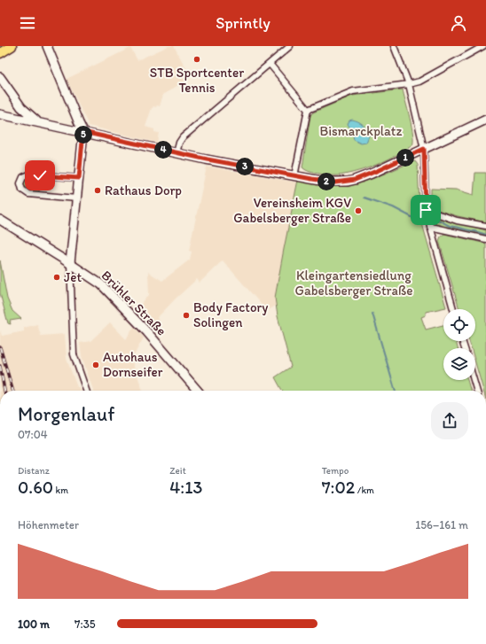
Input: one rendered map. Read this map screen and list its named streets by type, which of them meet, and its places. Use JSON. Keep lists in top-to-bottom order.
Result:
{
  "streets": {
    "main road": ["Brühler Straße"]
  },
  "parks": ["Bismarckplatz", "Kleingartensiedlung Gabelsberger Straße"],
  "places": [
    "STB Sportcenter Tennis",
    "Rathaus Dorp",
    "Vereinsheim KGV Gabelsberger Straße",
    "Jet",
    "Body Factory Solingen",
    "Autohaus Dornseifer"
  ],
  "page": {
    "header": "Sprintly",
    "pins": [
      "5",
      "4",
      "1",
      "3",
      "2"
    ],
    "heading": ["Morgenlauf", "07:04"],
    "stats": [
      ["Distanz", "0.60 km"],
      ["Zeit", "4:13"],
      ["Tempo", "7:02 /km"]
    ],
    "chart": ["Höhenmeter", "156–161 m"],
    "list": [
      {
        "name": "100 m",
        "note": "7:35"
      }
    ]
  }
}
